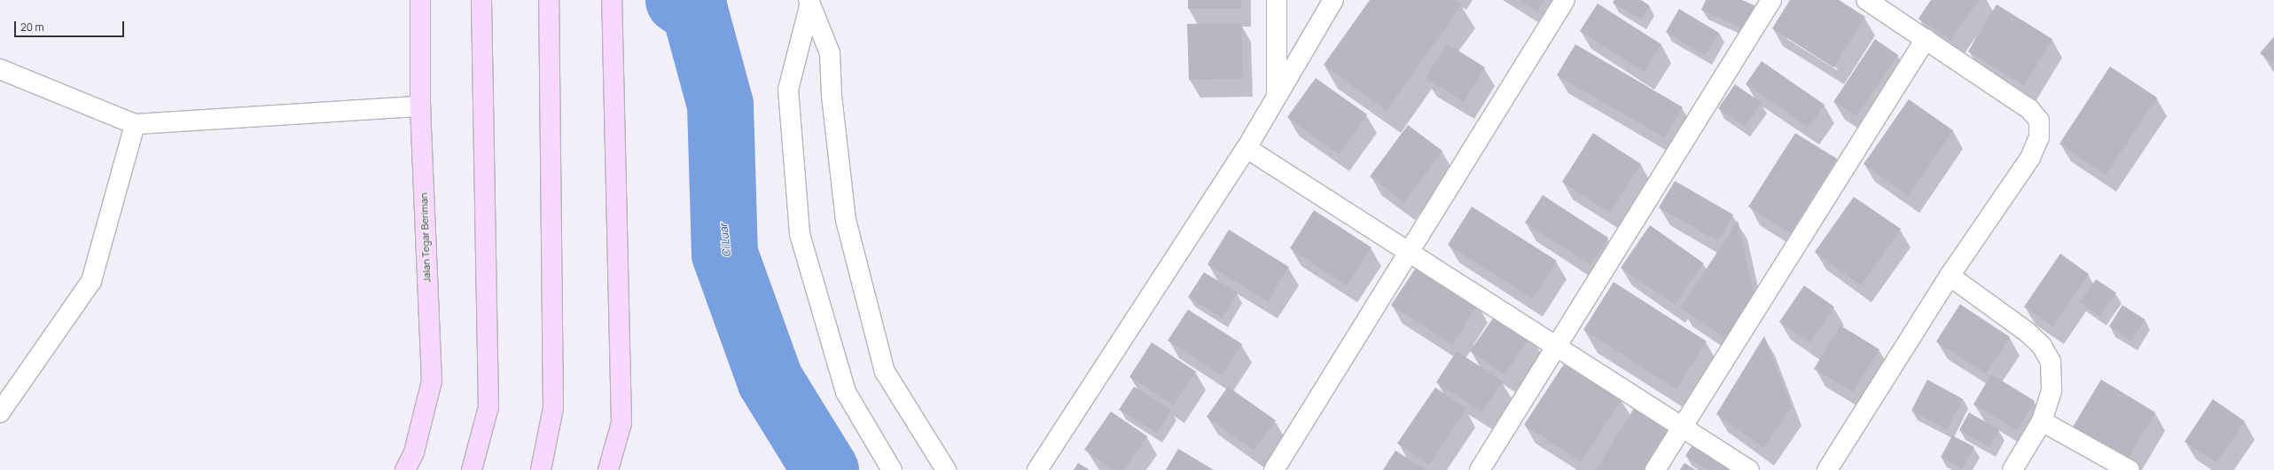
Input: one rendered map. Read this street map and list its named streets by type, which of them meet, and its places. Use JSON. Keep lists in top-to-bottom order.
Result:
{
  "streets": {
    "main road": ["Jalan Tegar Beriman"]
  },
  "water": ["Ci Luar"],
  "scale_bar": "20 m"
}
